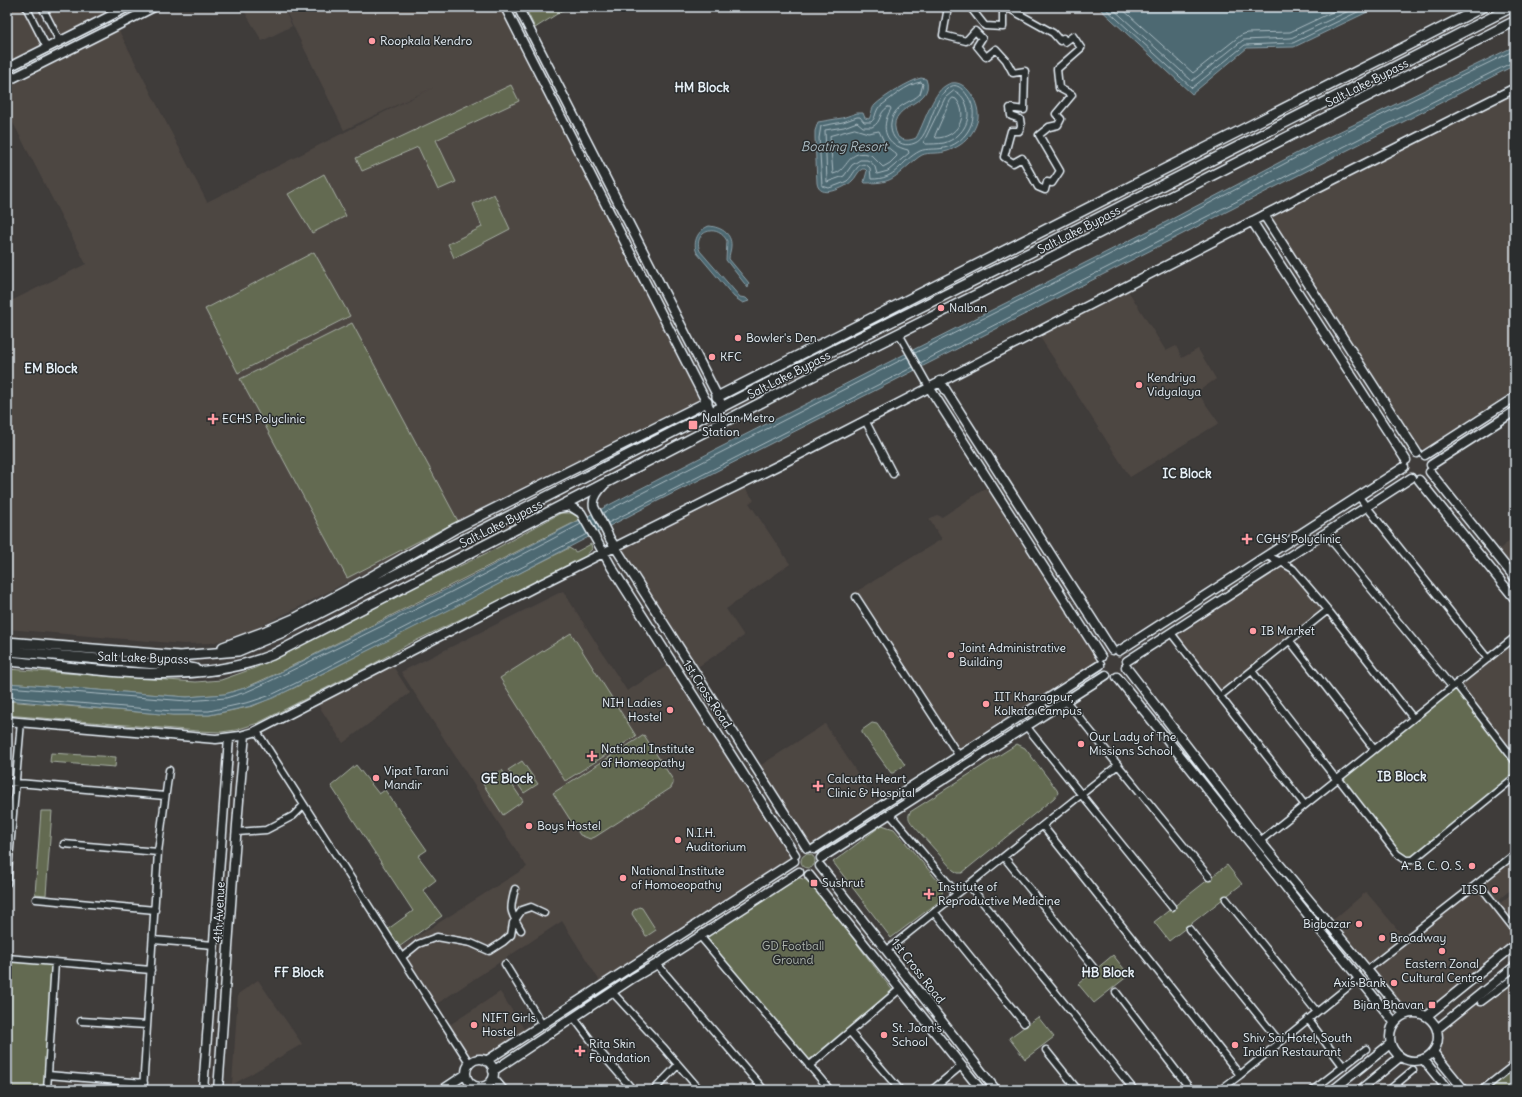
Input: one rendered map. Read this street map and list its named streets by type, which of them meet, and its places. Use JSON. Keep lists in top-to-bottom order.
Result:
{
  "streets": {
    "main road": ["Salt Lake Bypass"],
    "street": ["1st Cross Road", "4th Avenue"]
  },
  "crossings": [
    ["Salt Lake Bypass", "1st Cross Road"]
  ],
  "districts": [
    "HM Block",
    "EM Block",
    "IC Block",
    "IB Block",
    "GE Block",
    "FF Block",
    "HB Block"
  ],
  "water": ["Boating Resort"],
  "parks": ["GD Football Ground"],
  "places": {
    "other": [
      "Roopkala Kendro",
      "Nalban",
      "Bowler's Den",
      "KFC",
      "Kendriya Vidyalaya",
      "IB Market",
      "Joint Administrative Building",
      "IIT Kharagpur, Kolkata Campus",
      "NIH Ladies Hostel",
      "Our Lady of The Missions School",
      "Vipat Tarani Mandir",
      "Boys Hostel",
      "N.I.H. Auditorium",
      "A. B. C. O. S.",
      "National Institute of Homoeopathy",
      "IISD",
      "Bigbazar",
      "Broadway",
      "Eastern Zonal Cultural Centre",
      "Axis Bank",
      "NIFT Girls Hostel",
      "St. Joan's School",
      "Shiv Sai Hotel, South Indian Restaurant"
    ],
    "health": [
      "ECHS Polyclinic",
      "CGHS Polyclinic",
      "National Institute of Homeopathy",
      "Calcutta Heart Clinic & Hospital",
      "Institute of Reproductive Medicine",
      "Rita Skin Foundation"
    ],
    "transit": ["Nalban Metro Station", "Sushrut", "Bijan Bhavan"]
  }
}
